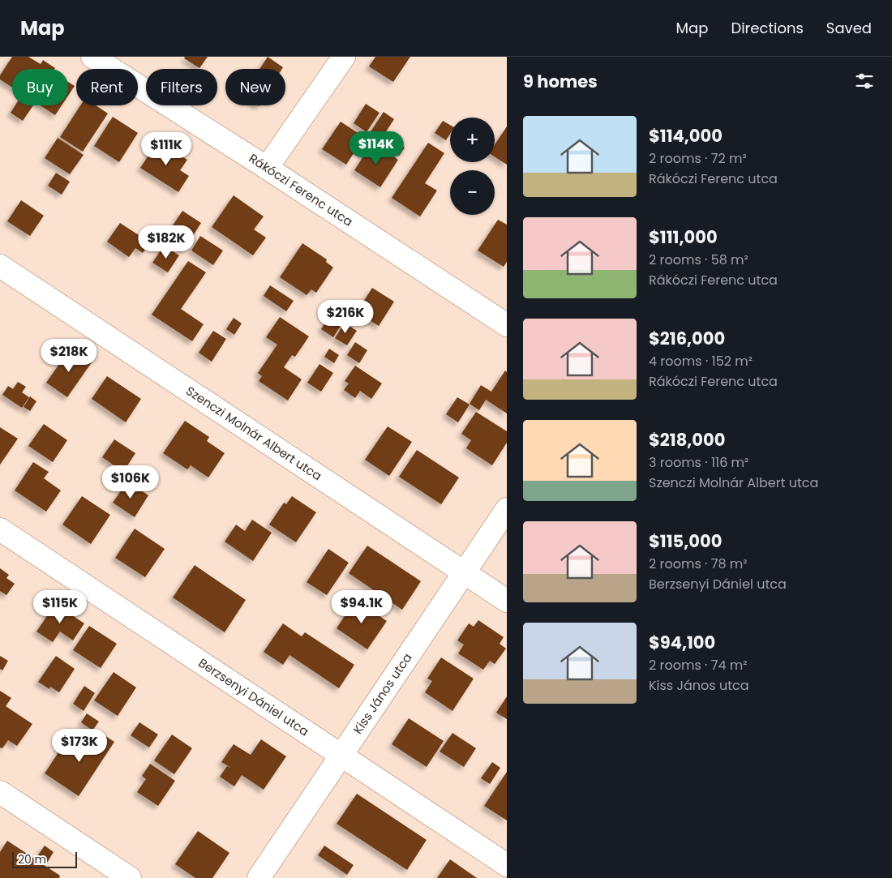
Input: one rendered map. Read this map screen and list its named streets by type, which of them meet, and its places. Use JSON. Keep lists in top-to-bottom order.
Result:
{
  "streets": {
    "street": [
      "Rákóczi Ferenc utca",
      "Szenczi Molnár Albert utca",
      "Kiss János utca",
      "Berzsenyi Dániel utca"
    ]
  },
  "crossings": [
    ["Szenczi Molnár Albert utca", "Kiss János utca"],
    ["Kiss János utca", "Berzsenyi Dániel utca"]
  ],
  "scale_bar": "20 m",
  "page": {
    "header": "Map",
    "nav": ["Map", "Directions", "Saved"],
    "heading": "9 homes",
    "chip": [
      "Buy",
      "Rent",
      "Filters",
      "New"
    ],
    "list": [
      {
        "name": "$114,000",
        "note": "2 rooms · 72 m² · Rákóczi Ferenc utca"
      },
      {
        "name": "$111,000",
        "note": "2 rooms · 58 m² · Rákóczi Ferenc utca"
      },
      {
        "name": "$216,000",
        "note": "4 rooms · 152 m² · Rákóczi Ferenc utca"
      },
      {
        "name": "$218,000",
        "note": "3 rooms · 116 m² · Szenczi Molnár Albert utca"
      },
      {
        "name": "$115,000",
        "note": "2 rooms · 78 m² · Berzsenyi Dániel utca"
      },
      {
        "name": "$94,100",
        "note": "2 rooms · 74 m² · Kiss János utca"
      }
    ],
    "map_buttons": ["+", "−"],
    "price": [
      "$114K",
      "$111K",
      "$182K",
      "$216K",
      "$218K",
      "$106K",
      "$115K",
      "$94.1K",
      "$173K"
    ],
    "scale": "20 m"
  }
}
